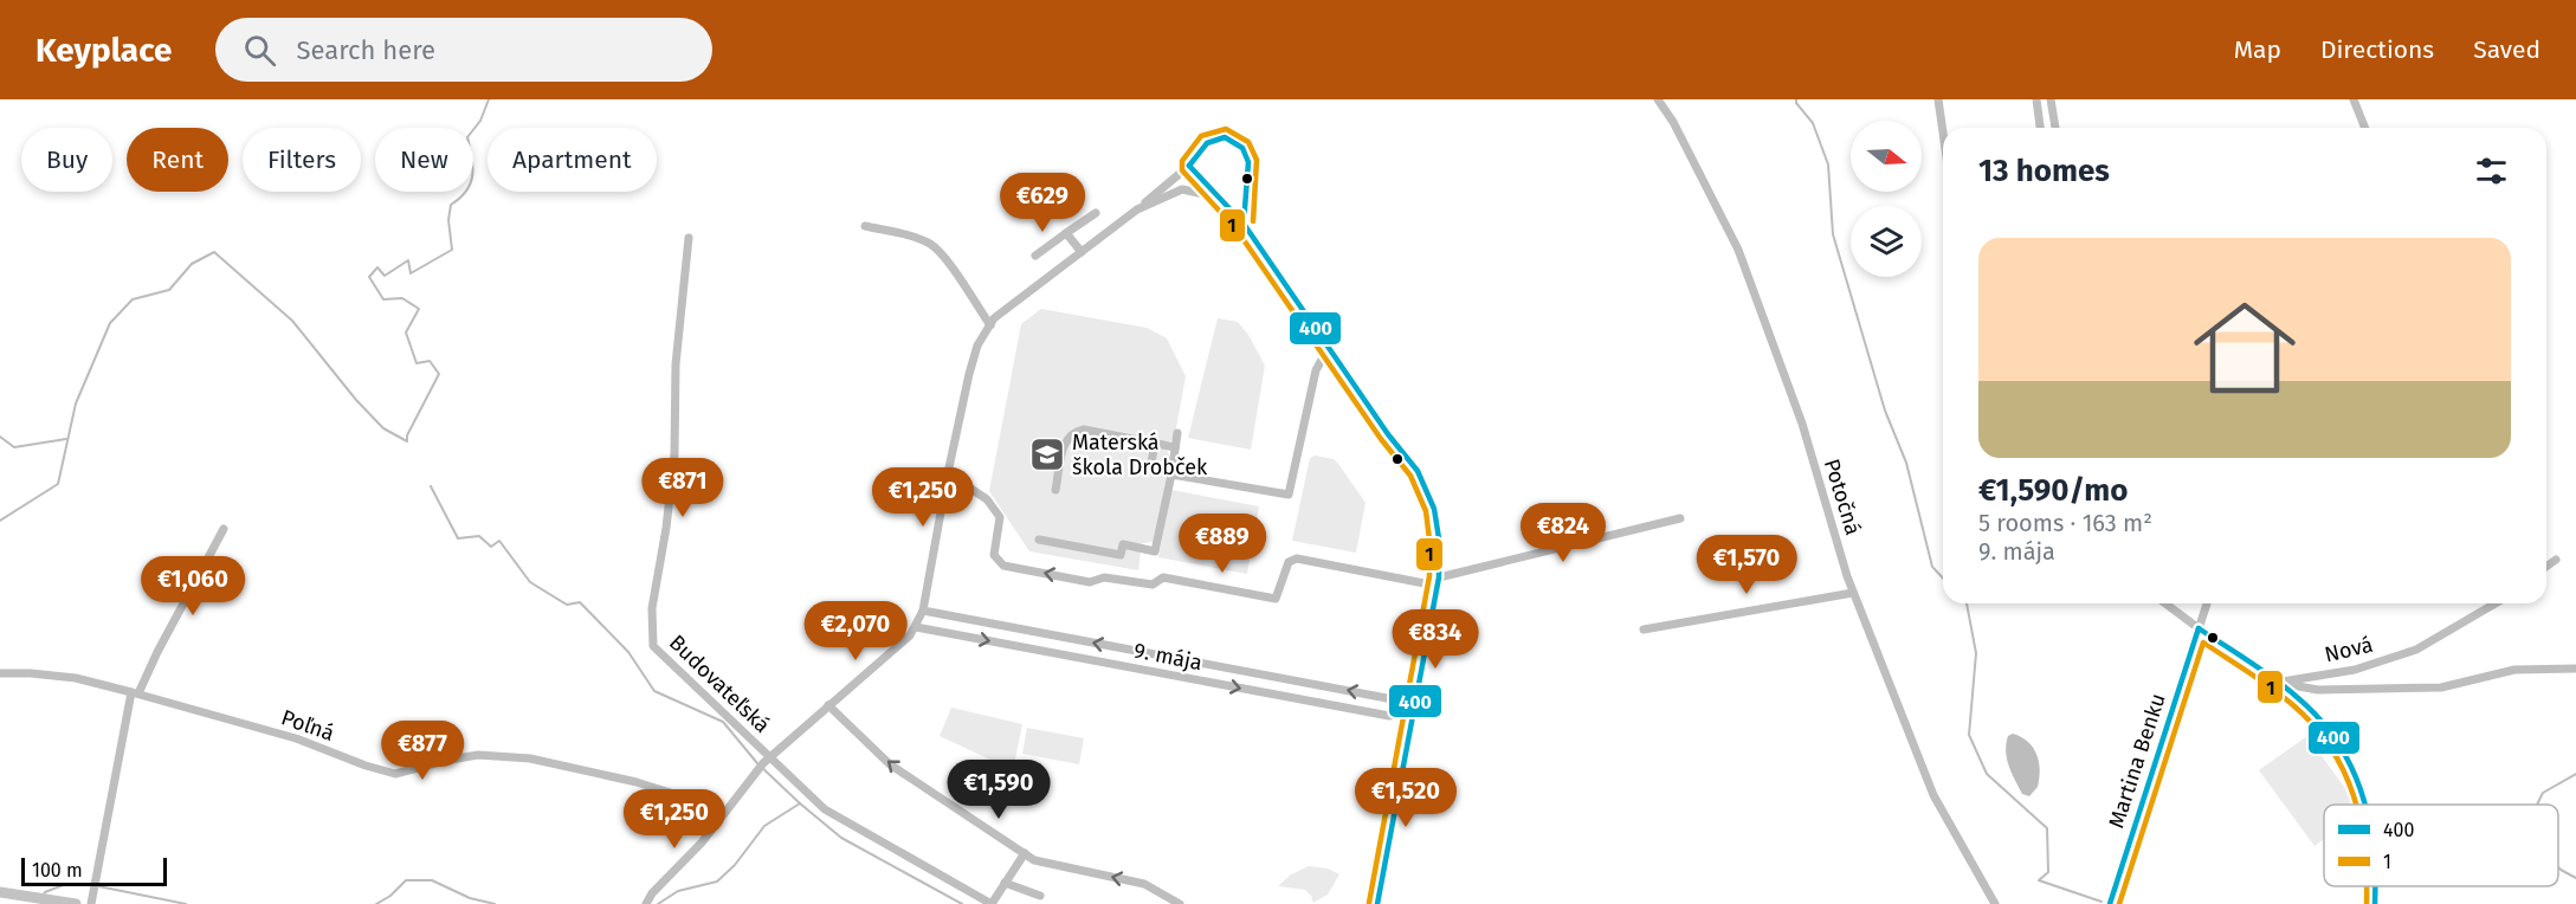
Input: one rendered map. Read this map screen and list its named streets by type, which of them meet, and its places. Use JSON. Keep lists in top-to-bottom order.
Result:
{
  "streets": {
    "street": [
      "Potočná",
      "Nová",
      "9. mája",
      "Budovateľská",
      "Poľná",
      "Martina Benku"
    ]
  },
  "places": {
    "school or university": ["Materská škola Drobček"]
  },
  "lines": ["transit line 1", "transit line 400"],
  "legend": ["400", "1"],
  "scale_bar": "100 m",
  "north": "right",
  "page": {
    "header": "Keyplace",
    "search": "Search here",
    "nav": ["Map", "Directions", "Saved"],
    "chip": [
      "Buy",
      "Rent",
      "Filters",
      "New",
      "Apartment"
    ],
    "heading": "13 homes",
    "price": [
      "€629",
      "€871",
      "€1,250",
      "€824",
      "€889",
      "€1,570",
      "€1,060",
      "€2,070",
      "€834",
      "€877",
      "€1,590",
      "€1,520",
      "€1,250"
    ],
    "list": [
      {
        "name": "€1,590/mo",
        "note": "5 rooms · 163 m² · 9. mája"
      }
    ],
    "scale": "100 m"
  }
}
